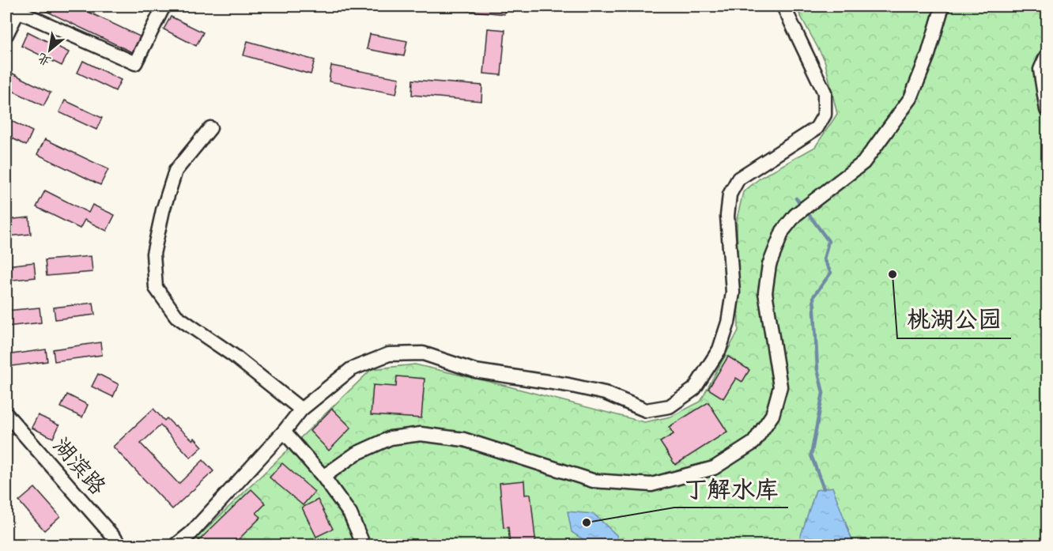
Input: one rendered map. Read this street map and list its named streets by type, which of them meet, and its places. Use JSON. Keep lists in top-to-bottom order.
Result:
{
  "streets": {
    "street": ["湖滨路"]
  },
  "places": ["桃湖公园", "丁解水库"],
  "north": "bottom left"
}
